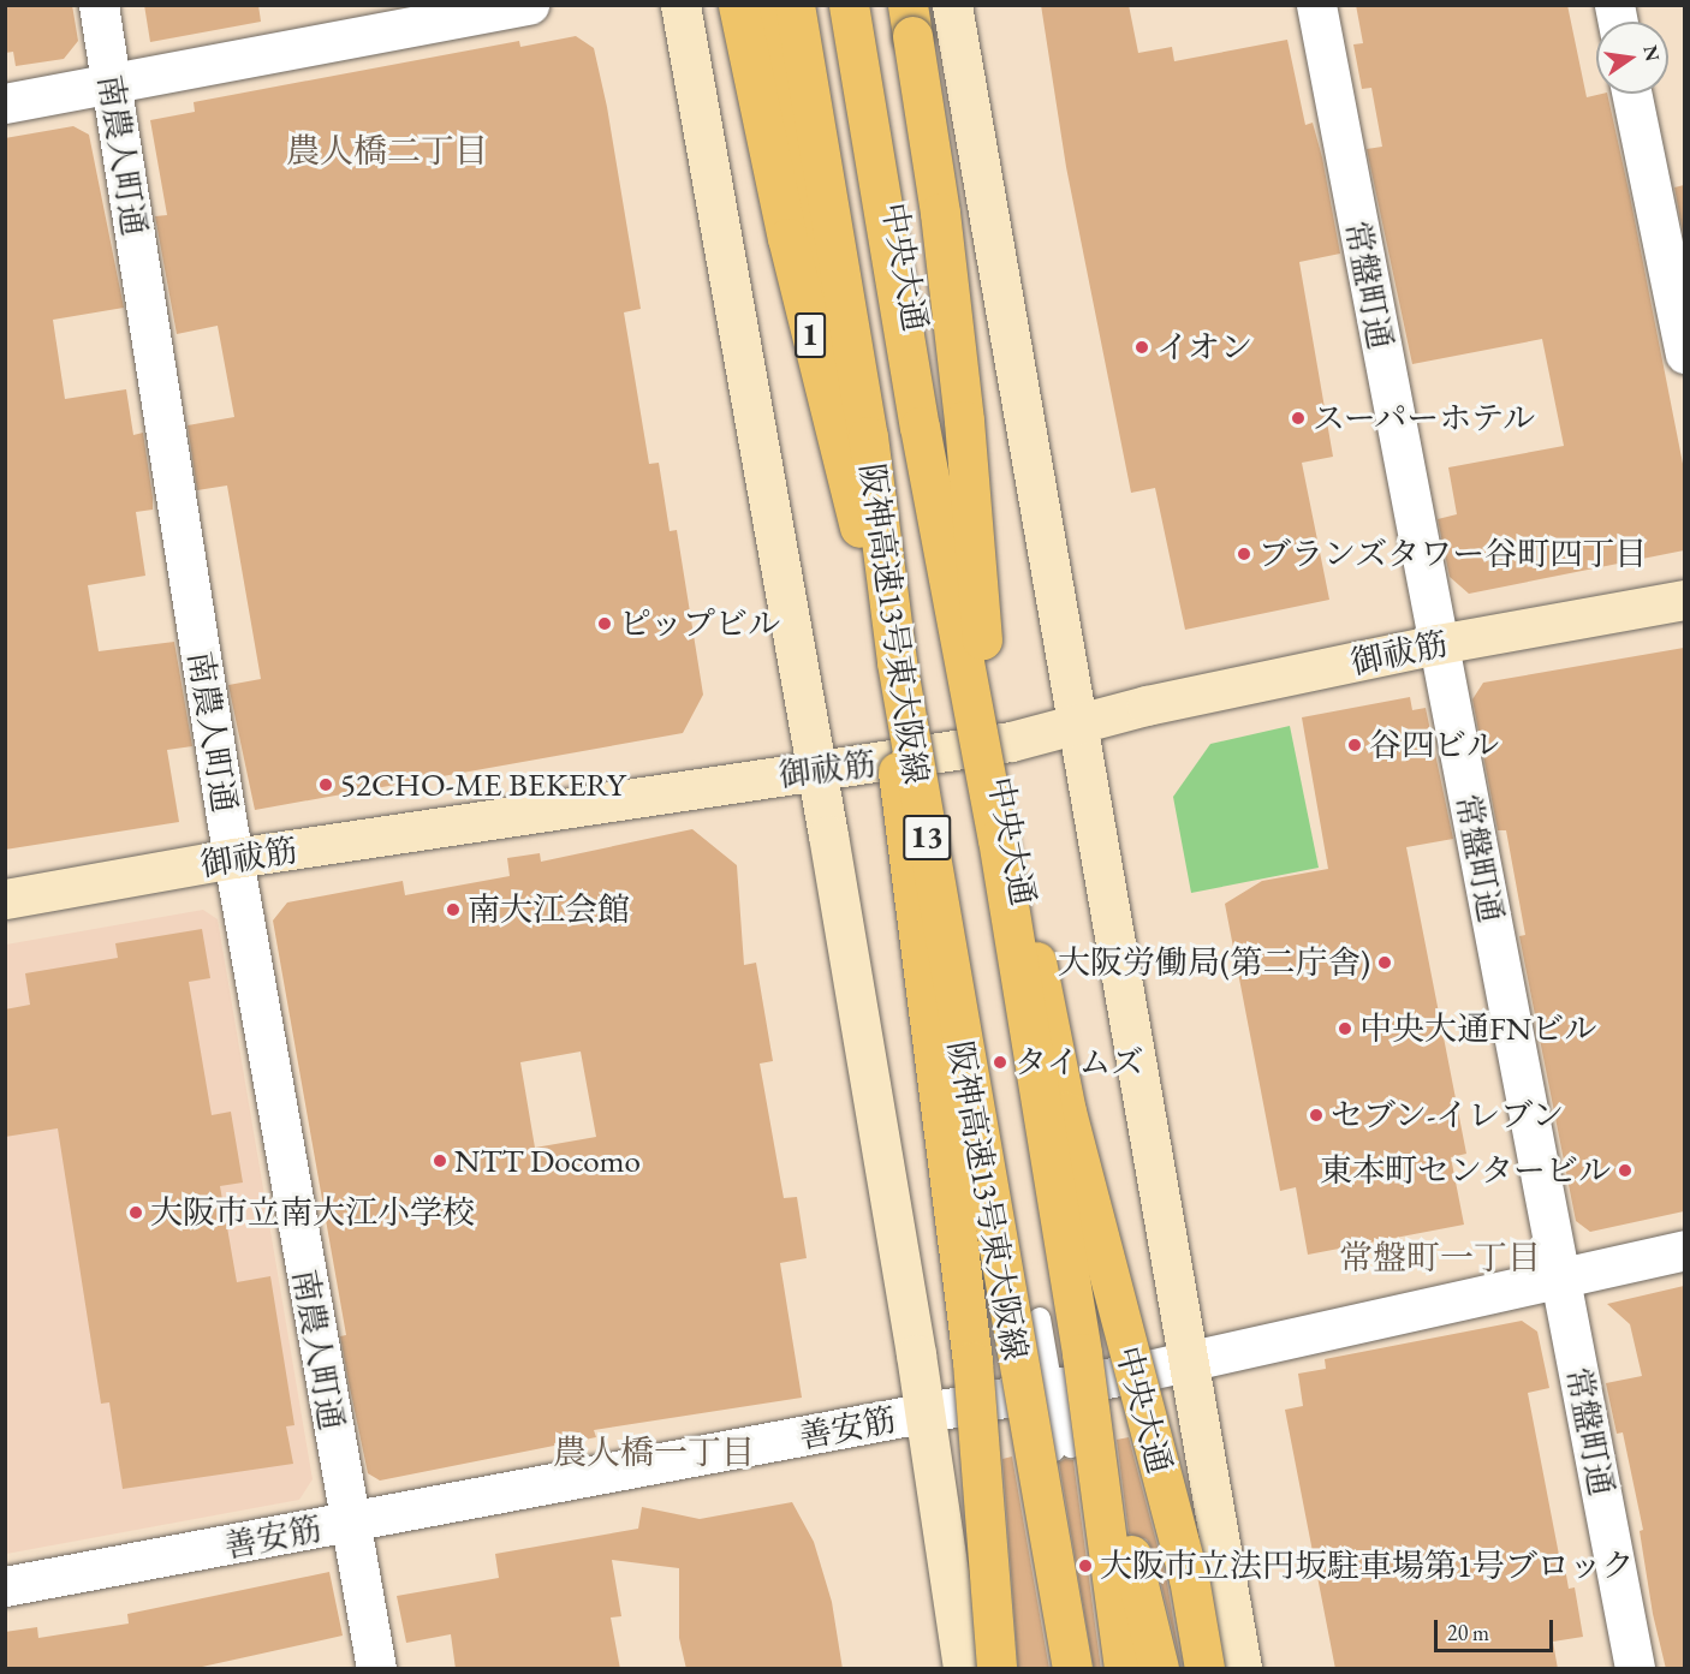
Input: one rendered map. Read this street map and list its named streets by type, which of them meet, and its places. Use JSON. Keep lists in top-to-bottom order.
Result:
{
  "streets": {
    "main road": [
      "中央大通",
      "1",
      "阪神高速13号東大阪線",
      "13"
    ],
    "street": [
      "南農人町通",
      "常盤町通",
      "御祓筋",
      "善安筋"
    ]
  },
  "crossings": [
    ["南農人町通", "御祓筋"],
    ["南農人町通", "善安筋"],
    ["中央大通", "御祓筋"],
    ["中央大通", "善安筋"],
    ["常盤町通", "御祓筋"],
    ["常盤町通", "善安筋"],
    ["1", "阪神高速13号東大阪線"],
    ["阪神高速13号東大阪線", "13"]
  ],
  "districts": ["農人橋二丁目", "常盤町一丁目", "農人橋一丁目"],
  "places": [
    "イオン",
    "スーパーホテル",
    "ブランズタワー谷町四丁目",
    "ピップビル",
    "谷四ビル",
    "52CHO-ME BEKERY",
    "南大江会館",
    "大阪労働局(第二庁舎)",
    "中央大通FNビル",
    "タイムズ",
    "セブン-イレブン",
    "NTT Docomo",
    "東本町センタービル",
    "大阪市立南大江小学校",
    "大阪市立法円坂駐車場第1号ブロック"
  ],
  "scale_bar": "20 m",
  "north": "right"
}
